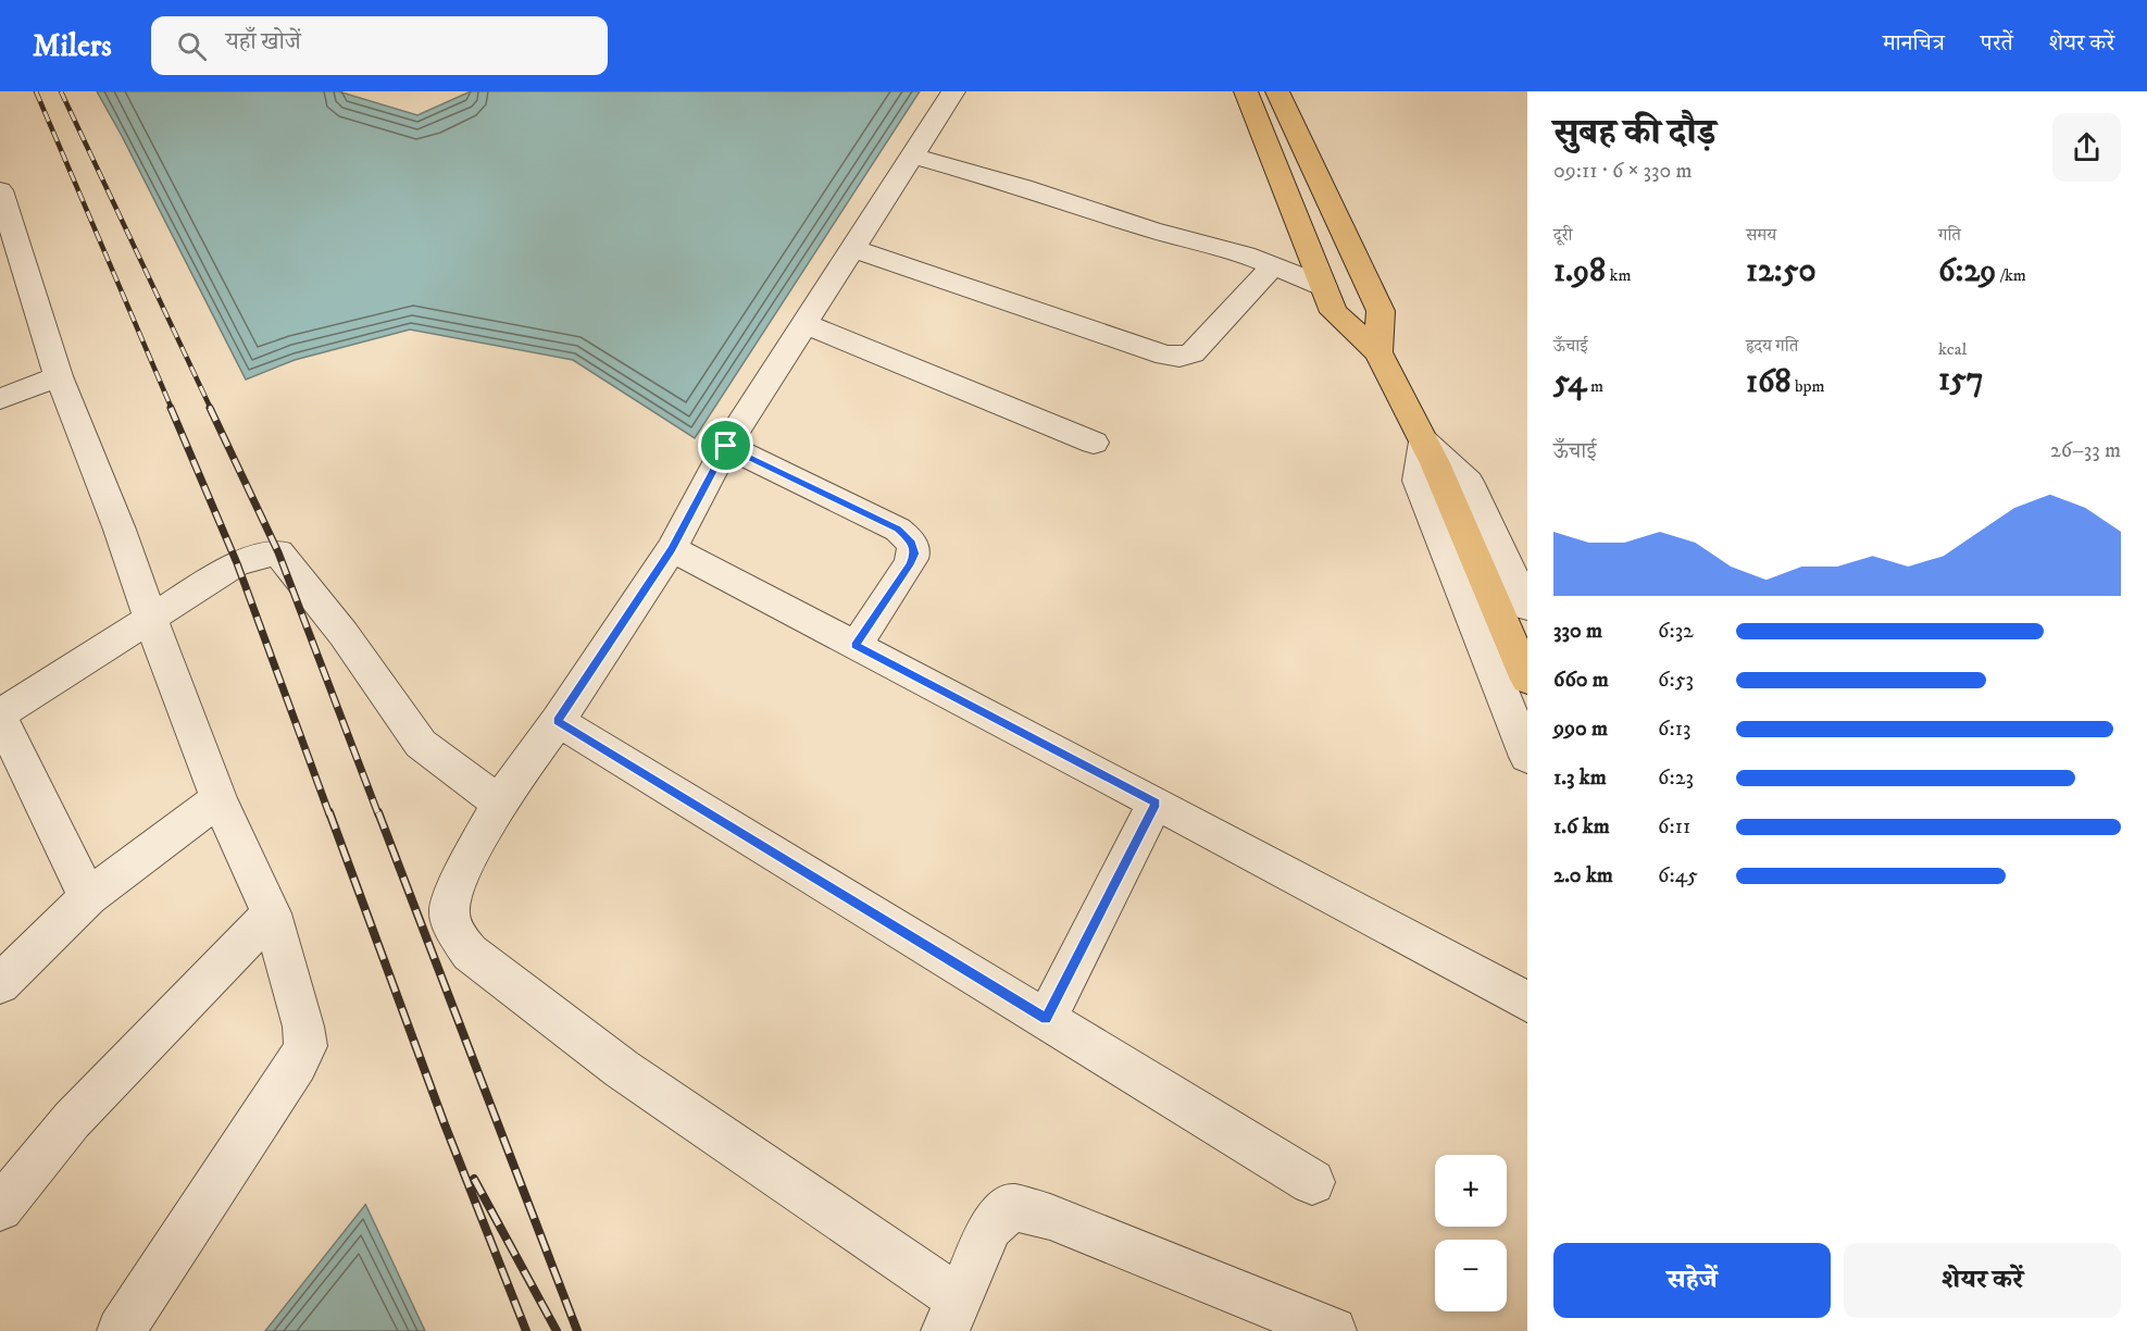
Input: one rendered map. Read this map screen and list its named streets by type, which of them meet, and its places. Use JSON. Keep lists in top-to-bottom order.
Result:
{
  "page": {
    "header": "Milers",
    "search": "यहाँ खोजें",
    "nav": ["मानचित्र", "परतें", "शेयर करें"],
    "heading": ["सुबह की दौड़", "09:11 · 6 × 330 m"],
    "stats": [
      ["दूरी", "1.98 km"],
      ["समय", "12:50"],
      ["गति", "6:29 /km"],
      ["ऊँचाई", "54 m"],
      ["हृदय गति", "168 bpm"],
      ["kcal", "157"]
    ],
    "chart": ["ऊँचाई", "26–33 m"],
    "list": [
      {
        "name": "330 m",
        "note": "6:32"
      },
      {
        "name": "660 m",
        "note": "6:53"
      },
      {
        "name": "990 m",
        "note": "6:13"
      },
      {
        "name": "1.3 km",
        "note": "6:23"
      },
      {
        "name": "1.6 km",
        "note": "6:11"
      },
      {
        "name": "2.0 km",
        "note": "6:45"
      }
    ],
    "map_buttons": ["+", "−"],
    "buttons": ["सहेजें", "शेयर करें"]
  }
}
